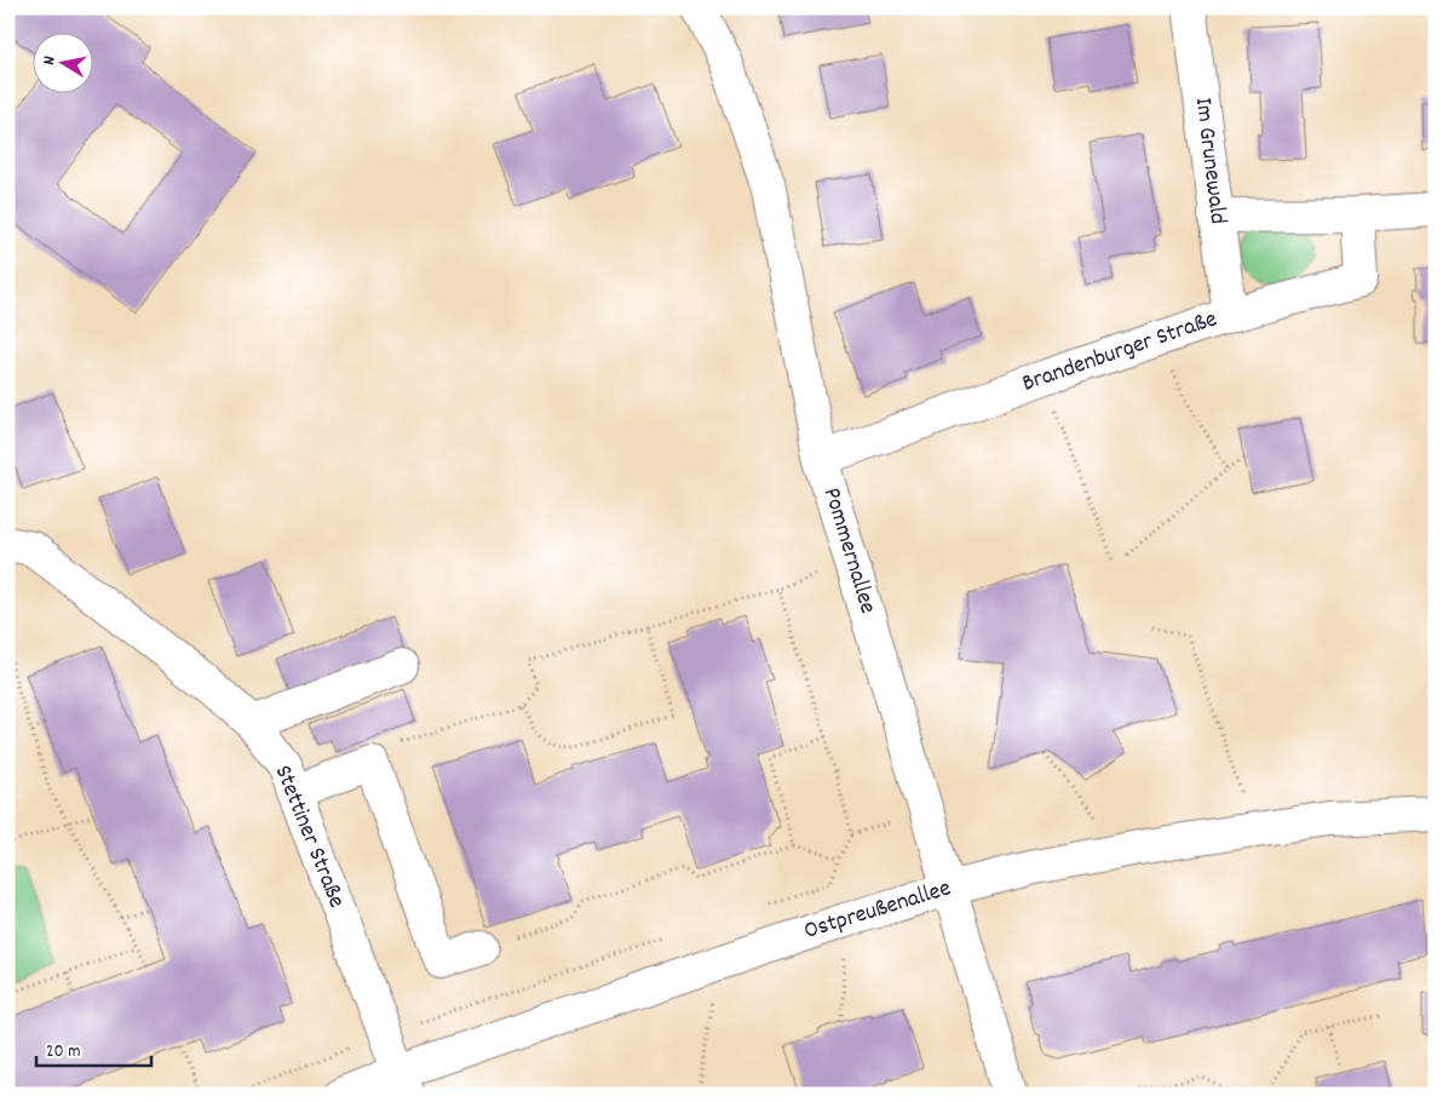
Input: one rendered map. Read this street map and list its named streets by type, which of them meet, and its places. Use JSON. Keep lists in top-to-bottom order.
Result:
{
  "streets": {
    "street": [
      "Im Grunewald",
      "Brandenburger Straße",
      "Pommernallee",
      "Stettiner Straße",
      "Ostpreußenallee"
    ]
  },
  "crossings": [
    ["Im Grunewald", "Brandenburger Straße"],
    ["Brandenburger Straße", "Pommernallee"],
    ["Pommernallee", "Ostpreußenallee"],
    ["Stettiner Straße", "Ostpreußenallee"]
  ],
  "scale_bar": "20 m",
  "north": "left"
}
